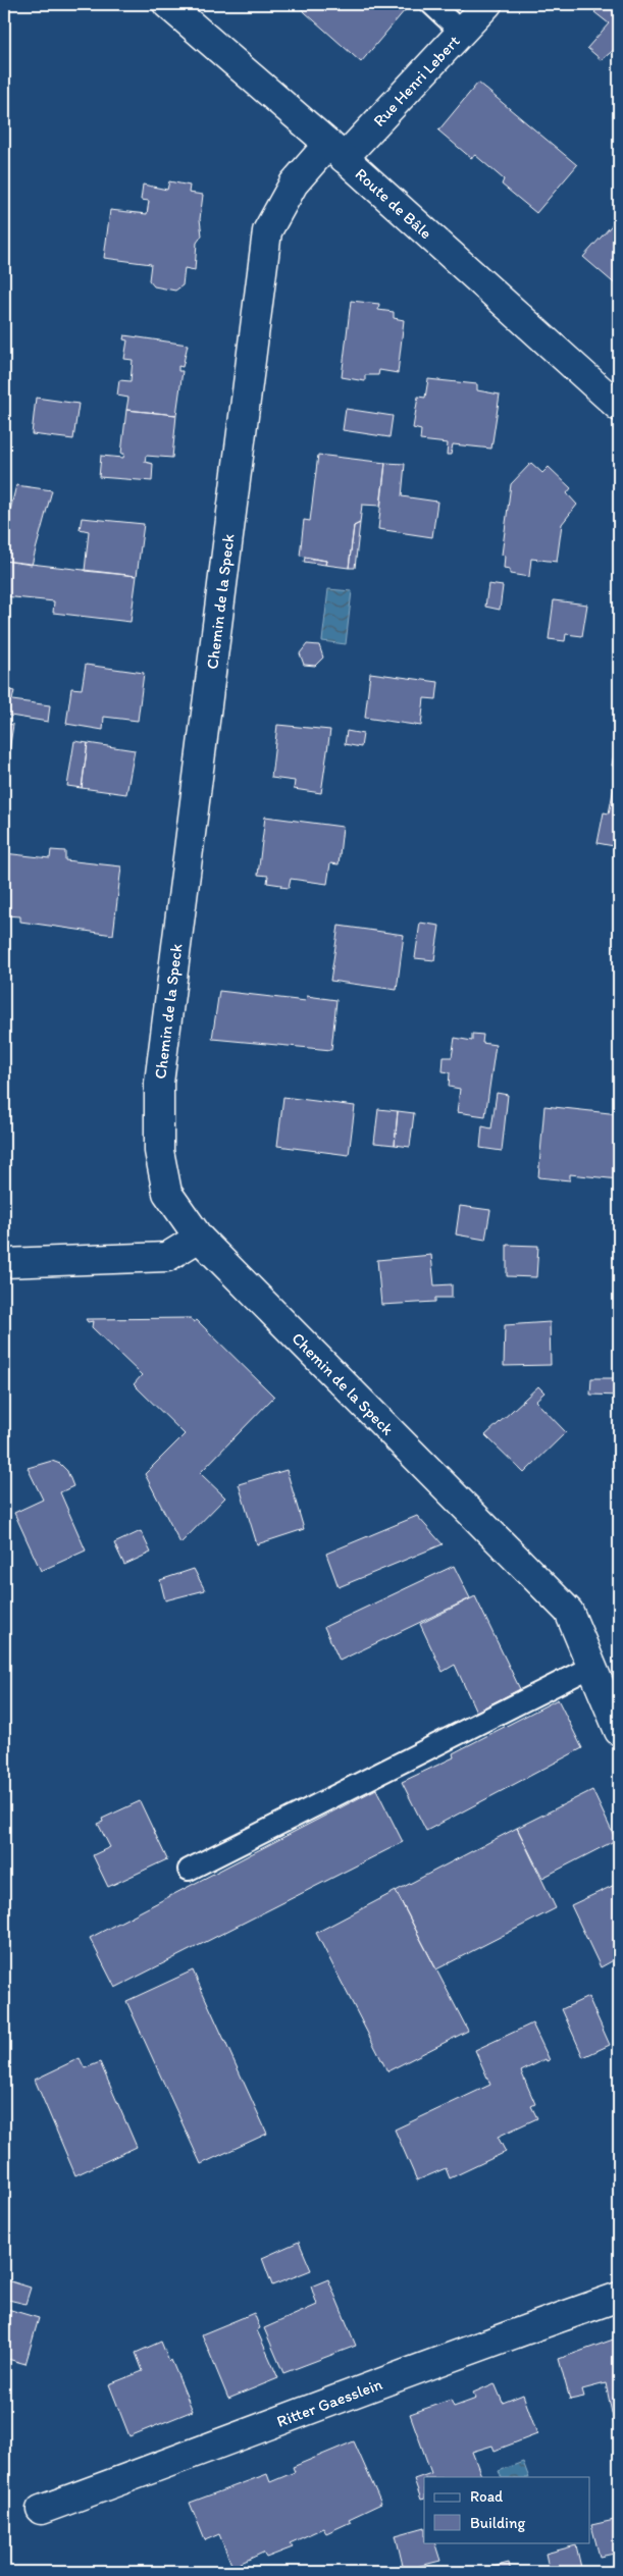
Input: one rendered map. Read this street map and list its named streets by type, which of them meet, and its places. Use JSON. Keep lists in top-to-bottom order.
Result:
{
  "streets": {
    "street": [
      "Rue Henri Lebert",
      "Route de Bâle",
      "Chemin de la Speck",
      "Ritter Gaesslein"
    ]
  },
  "crossings": [
    ["Rue Henri Lebert", "Route de Bâle"],
    ["Rue Henri Lebert", "Chemin de la Speck"],
    ["Route de Bâle", "Chemin de la Speck"]
  ],
  "legend": ["Road", "Building"]
}
